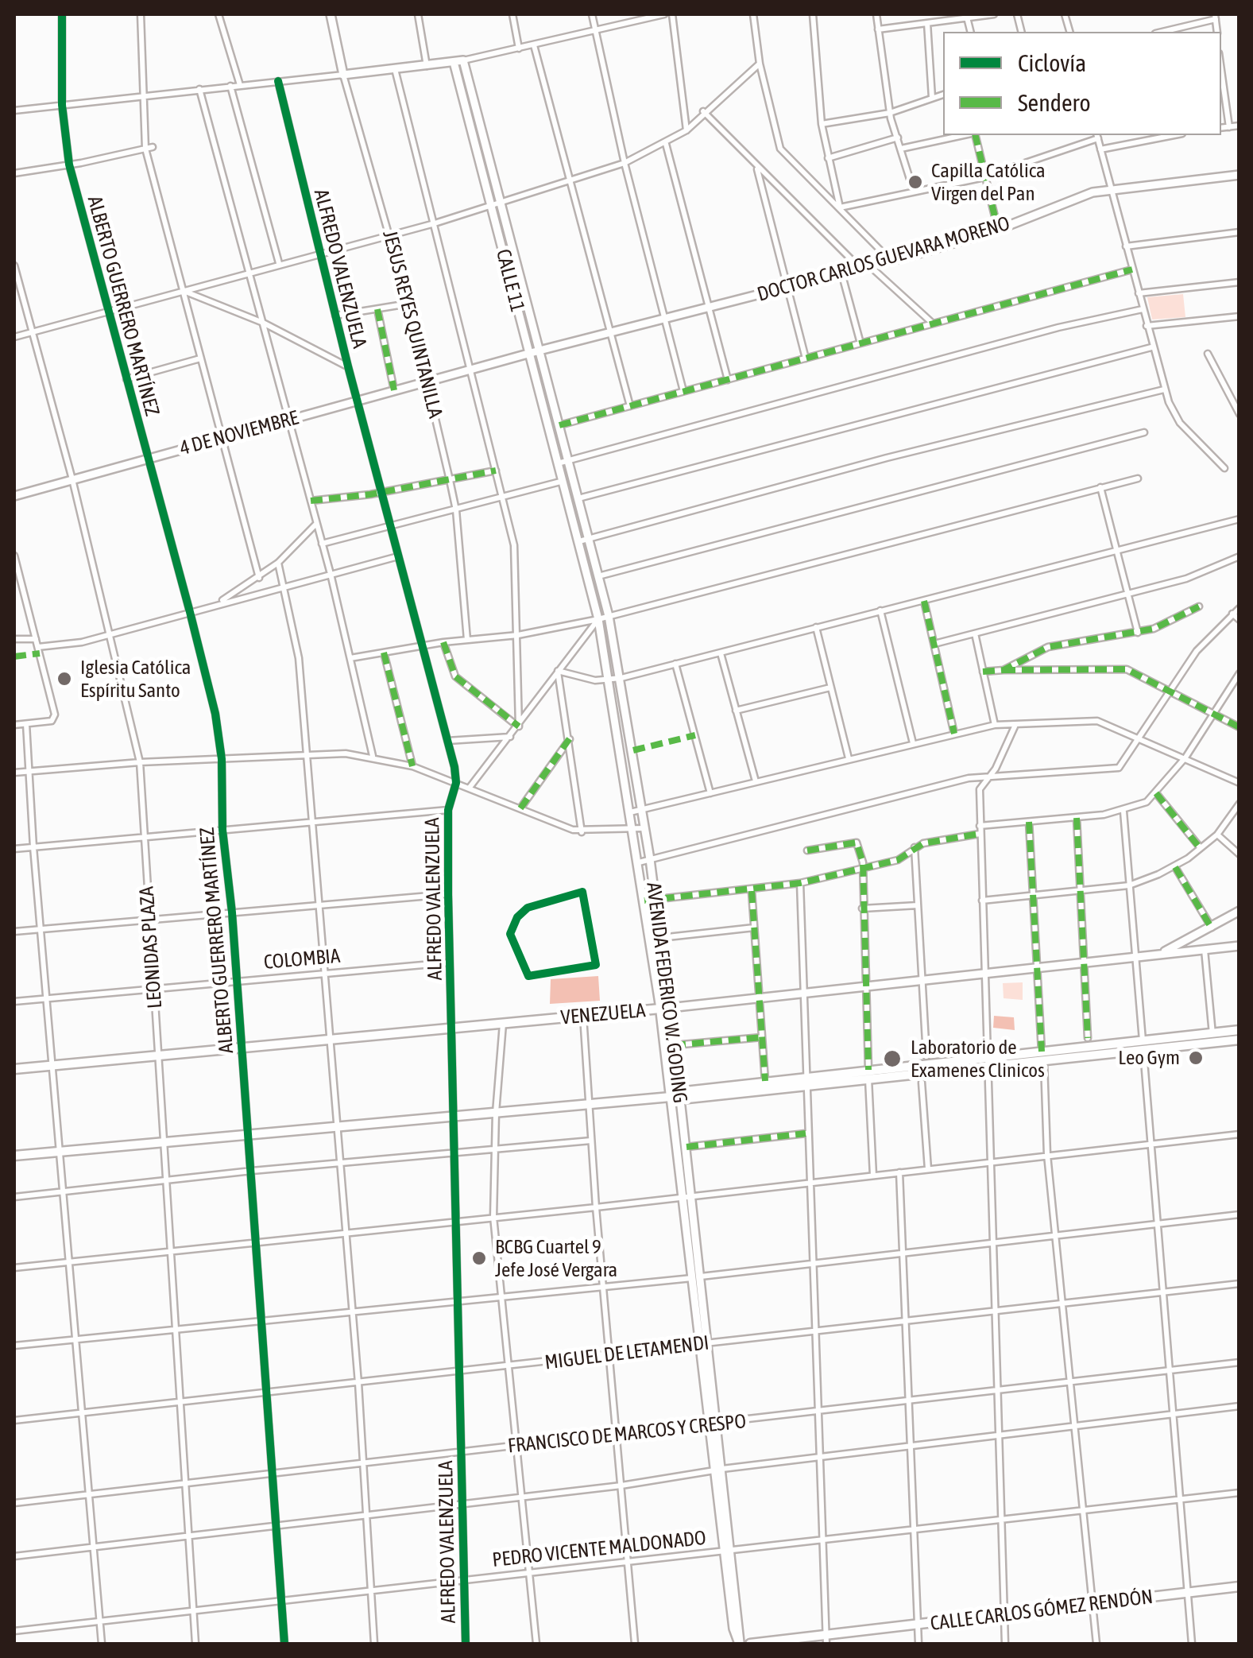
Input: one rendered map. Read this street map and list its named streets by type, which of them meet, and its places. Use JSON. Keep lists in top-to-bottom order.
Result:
{
  "streets": {
    "main road": ["AVENIDA FEDERICO W. GODING", "VENEZUELA", "CALLE CARLOS GÓMEZ RENDÓN"],
    "street": [
      "DOCTOR CARLOS GUEVARA MORENO",
      "ALFREDO VALENZUELA",
      "CALLE 11",
      "ALBERTO GUERRERO MARTÍNEZ",
      "JESUS REYES QUINTANILLA",
      "4 DE NOVIEMBRE",
      "LEONIDAS PLAZA",
      "COLOMBIA",
      "MIGUEL DE LETAMENDI",
      "FRANCISCO DE MARCOS Y CRESPO",
      "PEDRO VICENTE MALDONADO"
    ]
  },
  "crossings": [
    ["DOCTOR CARLOS GUEVARA MORENO", "CALLE 11"],
    ["DOCTOR CARLOS GUEVARA MORENO", "JESUS REYES QUINTANILLA"],
    ["DOCTOR CARLOS GUEVARA MORENO", "4 DE NOVIEMBRE"],
    ["DOCTOR CARLOS GUEVARA MORENO", "AVENIDA FEDERICO W. GODING"],
    ["ALFREDO VALENZUELA", "4 DE NOVIEMBRE"],
    ["ALFREDO VALENZUELA", "COLOMBIA"],
    ["ALFREDO VALENZUELA", "VENEZUELA"],
    ["ALFREDO VALENZUELA", "MIGUEL DE LETAMENDI"],
    ["ALFREDO VALENZUELA", "FRANCISCO DE MARCOS Y CRESPO"],
    ["ALFREDO VALENZUELA", "PEDRO VICENTE MALDONADO"],
    ["ALBERTO GUERRERO MARTÍNEZ", "4 DE NOVIEMBRE"],
    ["ALBERTO GUERRERO MARTÍNEZ", "COLOMBIA"],
    ["ALBERTO GUERRERO MARTÍNEZ", "VENEZUELA"],
    ["ALBERTO GUERRERO MARTÍNEZ", "MIGUEL DE LETAMENDI"],
    ["ALBERTO GUERRERO MARTÍNEZ", "FRANCISCO DE MARCOS Y CRESPO"],
    ["ALBERTO GUERRERO MARTÍNEZ", "PEDRO VICENTE MALDONADO"],
    ["JESUS REYES QUINTANILLA", "4 DE NOVIEMBRE"],
    ["4 DE NOVIEMBRE", "LEONIDAS PLAZA"],
    ["LEONIDAS PLAZA", "COLOMBIA"],
    ["LEONIDAS PLAZA", "VENEZUELA"],
    ["LEONIDAS PLAZA", "MIGUEL DE LETAMENDI"],
    ["LEONIDAS PLAZA", "FRANCISCO DE MARCOS Y CRESPO"],
    ["LEONIDAS PLAZA", "PEDRO VICENTE MALDONADO"],
    ["AVENIDA FEDERICO W. GODING", "VENEZUELA"],
    ["AVENIDA FEDERICO W. GODING", "MIGUEL DE LETAMENDI"],
    ["AVENIDA FEDERICO W. GODING", "FRANCISCO DE MARCOS Y CRESPO"],
    ["AVENIDA FEDERICO W. GODING", "PEDRO VICENTE MALDONADO"]
  ],
  "places": [
    "Capilla Católica Virgen del Pan",
    "Iglesia Católica Espíritu Santo",
    "Leo Gym",
    "Laboratorio de Examenes Clinicos",
    "BCBG Cuartel 9 Jefe José Vergara"
  ],
  "legend": ["Ciclovía", "Sendero"]
}
